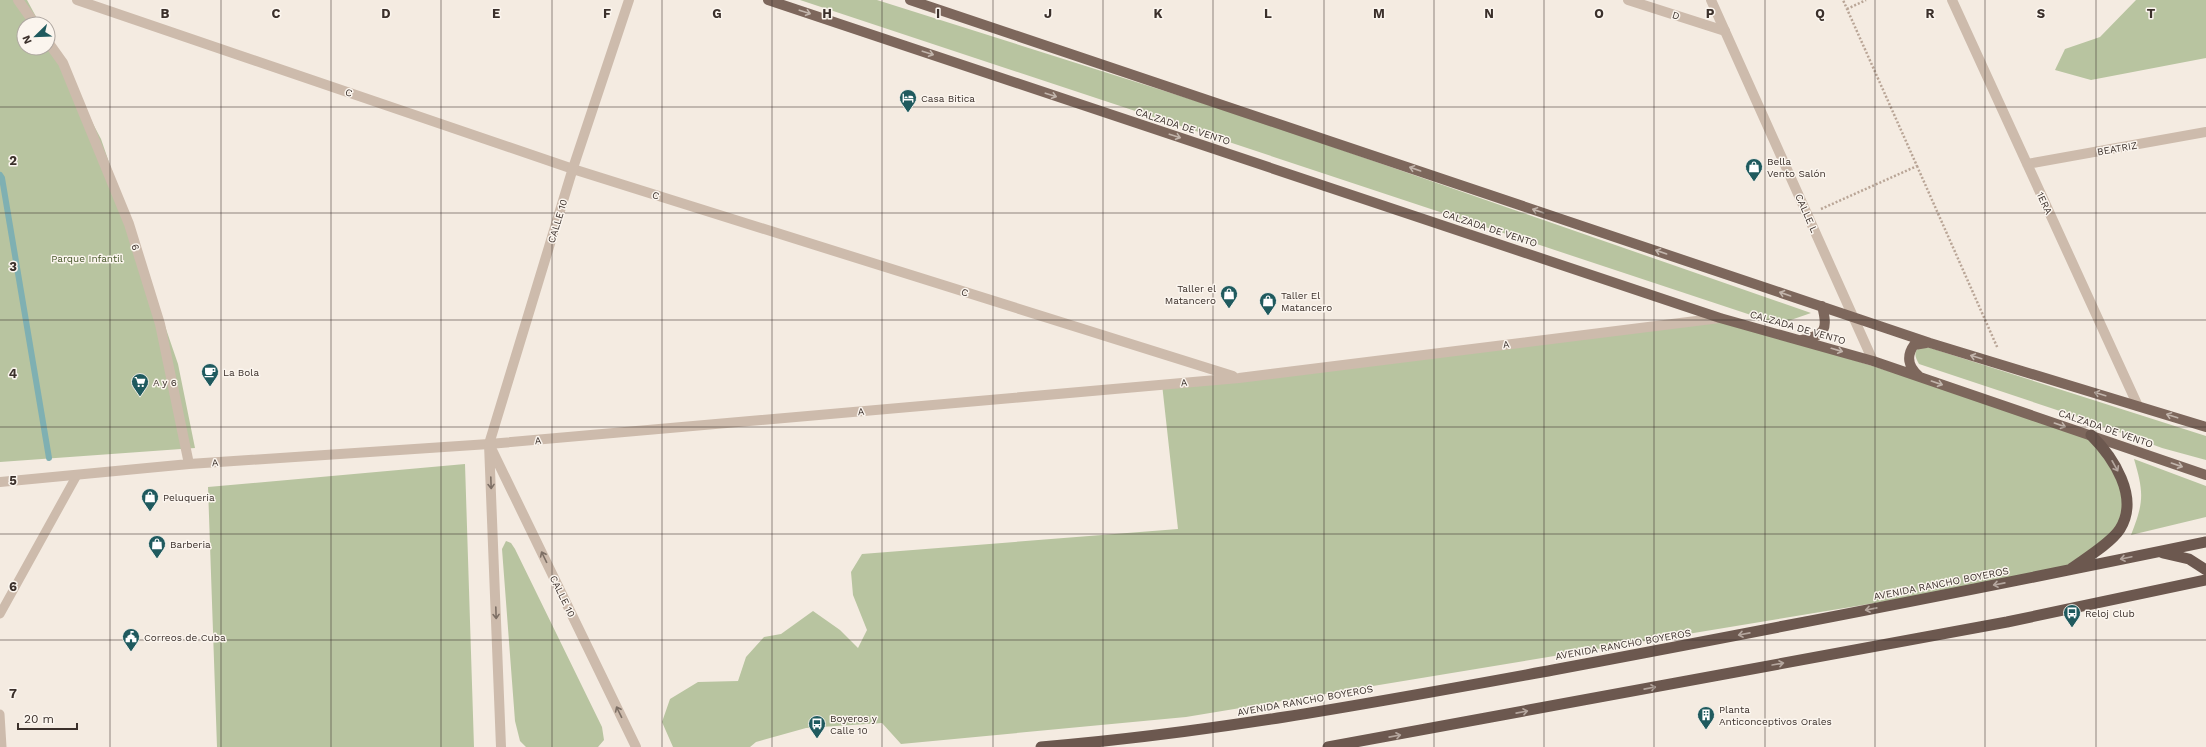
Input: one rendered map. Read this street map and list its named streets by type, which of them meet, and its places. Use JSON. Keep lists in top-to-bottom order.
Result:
{
  "streets": {
    "highway": ["AVENIDA RANCHO BOYEROS"],
    "main road": ["CALZADA DE VENTO"],
    "street": [
      "D",
      "C",
      "BEATRIZ",
      "1ERA",
      "CALLE L",
      "CALLE 10",
      "6",
      "A"
    ]
  },
  "crossings": [
    ["D", "CALLE L"],
    ["C", "CALLE 10"],
    ["C", "A"],
    ["CALZADA DE VENTO", "CALLE L"],
    ["CALZADA DE VENTO", "A"],
    ["BEATRIZ", "1ERA"],
    ["CALLE 10", "A"],
    ["6", "A"]
  ],
  "parks": ["Parque Infantil"],
  "places": {
    "hotel": ["Casa Bitica"],
    "shop": [
      "Bella Vento Salón",
      "Taller el Matancero",
      "Taller El Matancero",
      "Peluqueria",
      "Barberia"
    ],
    "cafe": ["La Bola"],
    "supermarket": ["A y 6"],
    "bus stop": ["Reloj Club", "Boyeros y Calle 10"],
    "public building": ["Correos de Cuba"],
    "building": ["Planta Anticonceptivos Orales"]
  },
  "scale_bar": "20 m",
  "north": "bottom left",
  "grid": {
    "columns": [
      "B",
      "C",
      "D",
      "E",
      "F",
      "G",
      "H",
      "I",
      "J",
      "K",
      "L",
      "M",
      "N",
      "O",
      "P",
      "Q",
      "R",
      "S",
      "T"
    ],
    "rows": [
      "2",
      "3",
      "4",
      "5",
      "6",
      "7"
    ]
  }
}
